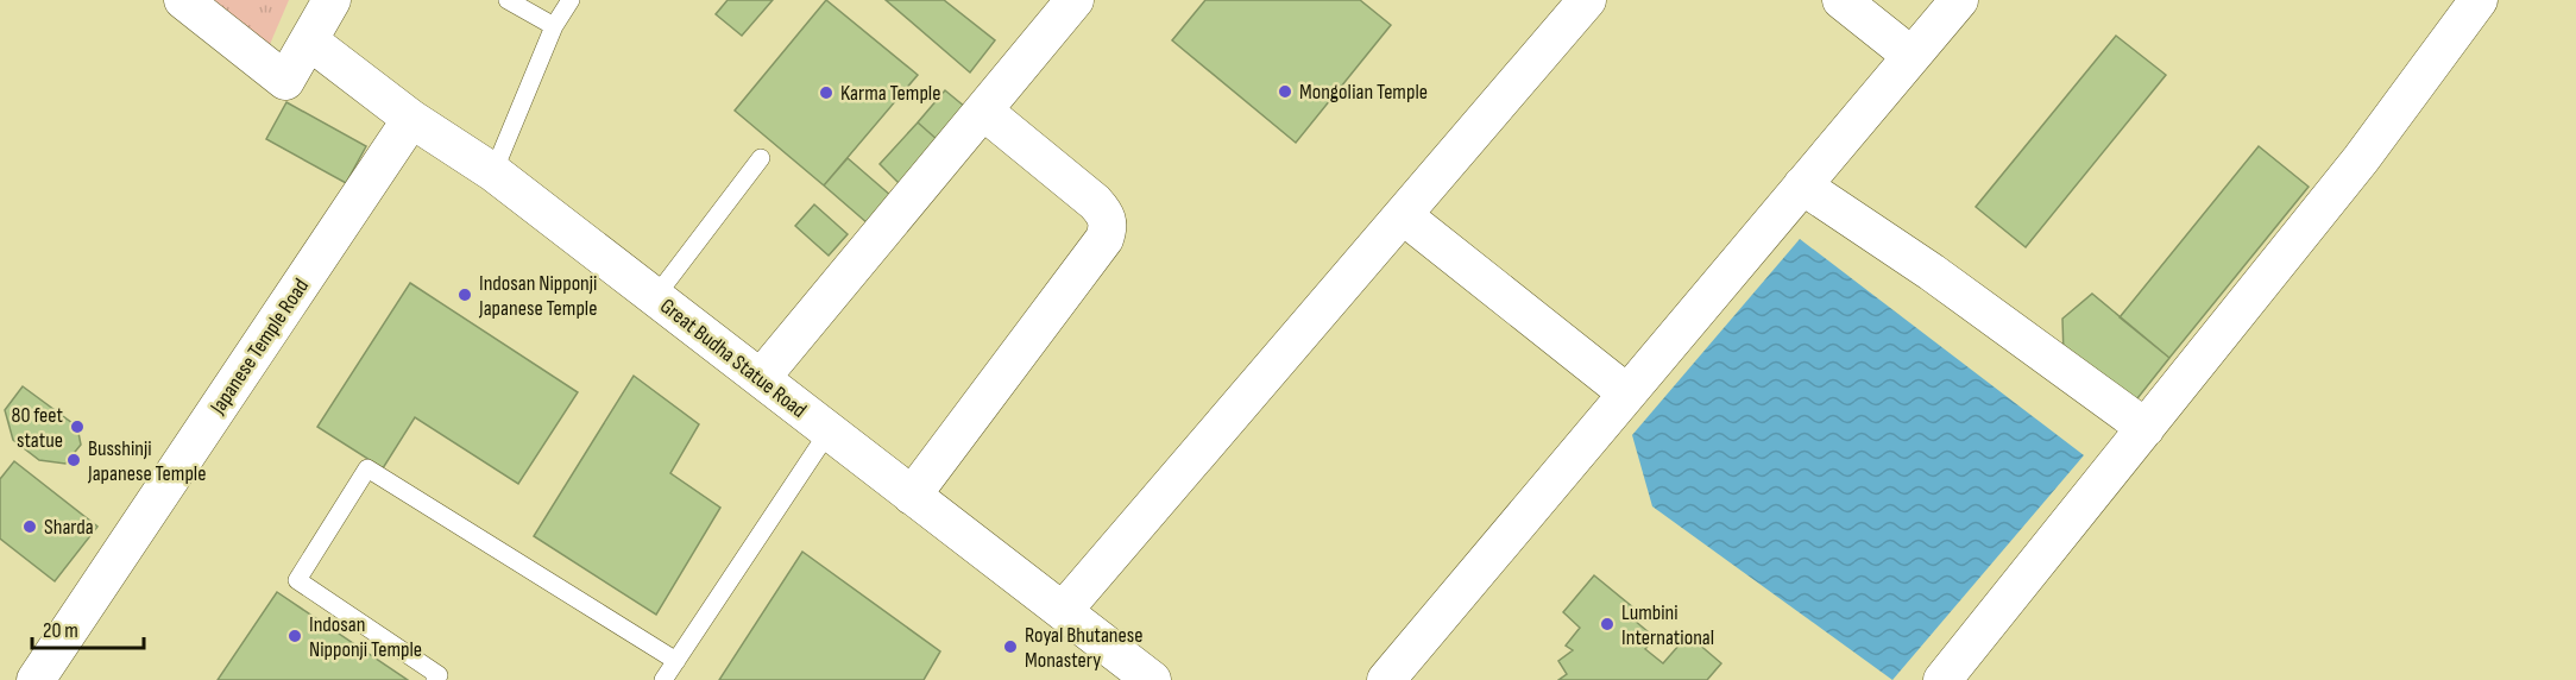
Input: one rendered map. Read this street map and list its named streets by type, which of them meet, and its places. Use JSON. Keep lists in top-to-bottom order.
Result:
{
  "streets": {
    "street": ["Japanese Temple Road", "Great Budha Statue Road"]
  },
  "crossings": [
    ["Japanese Temple Road", "Great Budha Statue Road"]
  ],
  "places": [
    "Mongolian Temple",
    "Karma Temple",
    "Indosan Nipponji Japanese Temple",
    "80 feet statue",
    "Busshinji Japanese Temple",
    "Sharda",
    "Lumbini International",
    "Indosan Nipponji Temple",
    "Royal Bhutanese Monastery"
  ],
  "scale_bar": "20 m"
}
